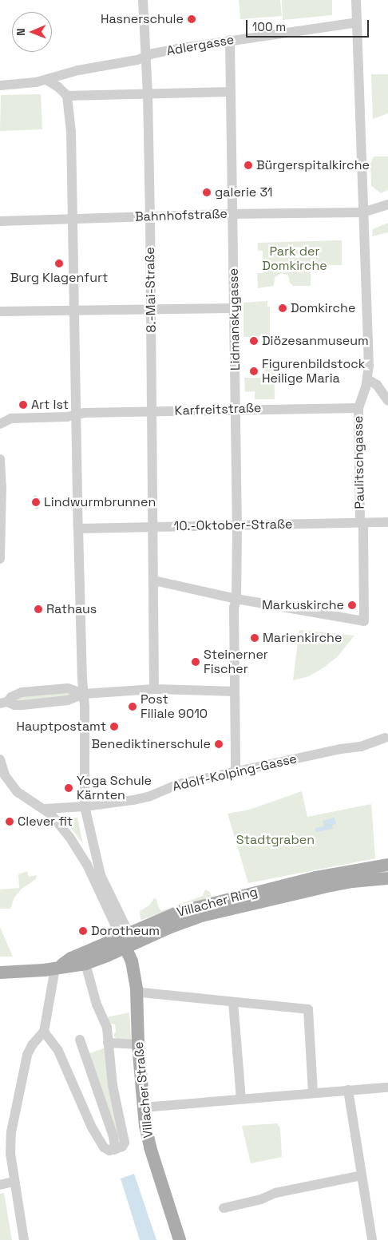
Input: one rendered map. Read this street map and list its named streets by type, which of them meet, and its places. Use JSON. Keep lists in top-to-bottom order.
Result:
{
  "streets": {
    "main road": ["Villacher Ring", "Villacher Straße"],
    "street": [
      "Adlergasse",
      "Bahnhofstraße",
      "8.-Mai-Straße",
      "Lidmanskygasse",
      "Karfreitstraße",
      "Paulitschgasse",
      "10.-Oktober-Straße",
      "Adolf-Kolping-Gasse"
    ]
  },
  "crossings": [
    ["Adlergasse", "8.-Mai-Straße"],
    ["Adlergasse", "Lidmanskygasse"],
    ["Adlergasse", "Paulitschgasse"],
    ["Bahnhofstraße", "8.-Mai-Straße"],
    ["Bahnhofstraße", "Lidmanskygasse"],
    ["Bahnhofstraße", "Paulitschgasse"],
    ["Bahnhofstraße", "Villacher Straße"],
    ["8.-Mai-Straße", "Karfreitstraße"],
    ["8.-Mai-Straße", "10.-Oktober-Straße"],
    ["Lidmanskygasse", "Karfreitstraße"],
    ["Lidmanskygasse", "Paulitschgasse"],
    ["Lidmanskygasse", "10.-Oktober-Straße"],
    ["Lidmanskygasse", "Adolf-Kolping-Gasse"],
    ["Karfreitstraße", "Paulitschgasse"],
    ["Karfreitstraße", "Villacher Straße"],
    ["Paulitschgasse", "10.-Oktober-Straße"],
    ["10.-Oktober-Straße", "Villacher Straße"],
    ["Adolf-Kolping-Gasse", "Villacher Straße"],
    ["Villacher Ring", "Villacher Straße"]
  ],
  "parks": ["Park der Domkirche", "Stadtgraben"],
  "places": [
    "Hasnerschule",
    "Bürgerspitalkirche",
    "galerie 31",
    "Burg Klagenfurt",
    "Domkirche",
    "Diözesanmuseum",
    "Figurenbildstock Heilige Maria",
    "Art Ist",
    "Lindwurmbrunnen",
    "Markuskirche",
    "Rathaus",
    "Marienkirche",
    "Steinerner Fischer",
    "Post Filiale 9010",
    "Hauptpostamt",
    "Benediktinerschule",
    "Yoga Schule Kärnten",
    "Clever fit",
    "Dorotheum"
  ],
  "scale_bar": "100 m",
  "north": "left"
}
